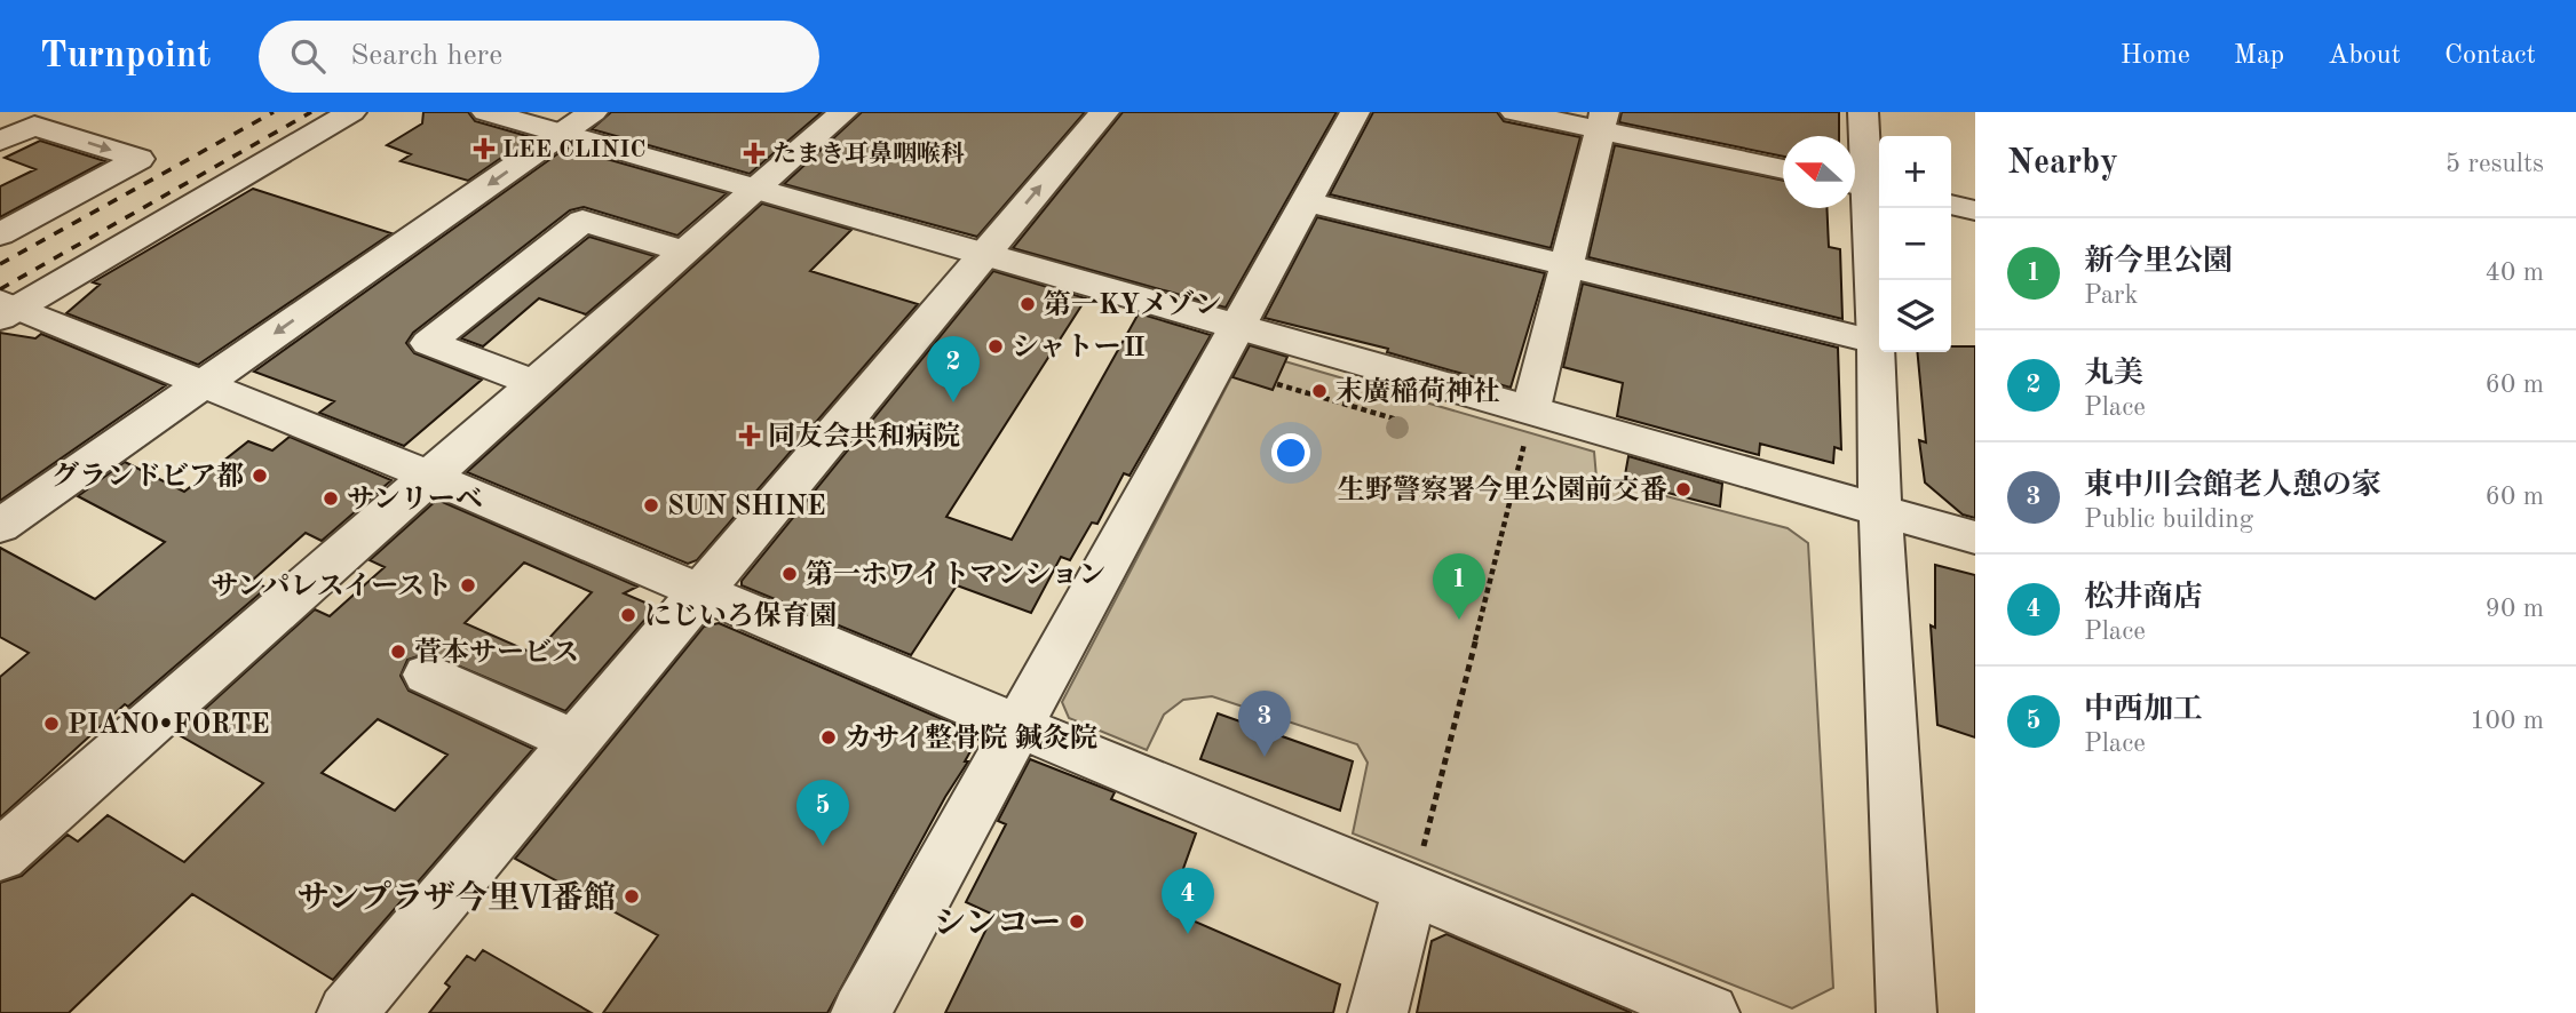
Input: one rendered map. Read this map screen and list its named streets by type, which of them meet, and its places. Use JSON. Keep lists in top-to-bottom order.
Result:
{
  "places": {
    "health": ["LEE CLINIC", "たまき耳鼻咽喉科", "同友会共和病院"],
    "other": [
      "第一KYメゾン",
      "シャトーⅡ",
      "末廣稲荷神社",
      "グランドビア都",
      "生野警察署今里公園前交番",
      "サンリーベ",
      "SUN SHINE",
      "第一ホワイトマンション",
      "サンパレスイースト",
      "にじいろ保育園",
      "菅本サービス",
      "PIANO•FORTE",
      "カサイ整骨院 鍼灸院",
      "サンプラザ今里Ⅵ番館",
      "シンコー"
    ]
  },
  "north": "left",
  "page": {
    "header": "Turnpoint",
    "search": "Search here",
    "nav": [
      "Home",
      "Map",
      "About",
      "Contact"
    ],
    "heading": ["Nearby", "5 results"],
    "map_buttons": ["+", "−"],
    "list": [
      {
        "mark": "1",
        "name": "新今里公園",
        "note": "Park",
        "value": "40 m"
      },
      {
        "mark": "2",
        "name": "丸美",
        "note": "Place",
        "value": "60 m"
      },
      {
        "mark": "3",
        "name": "東中川会館老人憩の家",
        "note": "Public building",
        "value": "60 m"
      },
      {
        "mark": "4",
        "name": "松井商店",
        "note": "Place",
        "value": "90 m"
      },
      {
        "mark": "5",
        "name": "中西加工",
        "note": "Place",
        "value": "100 m"
      }
    ],
    "pins": [
      "2",
      "1",
      "3",
      "5",
      "4"
    ]
  }
}
